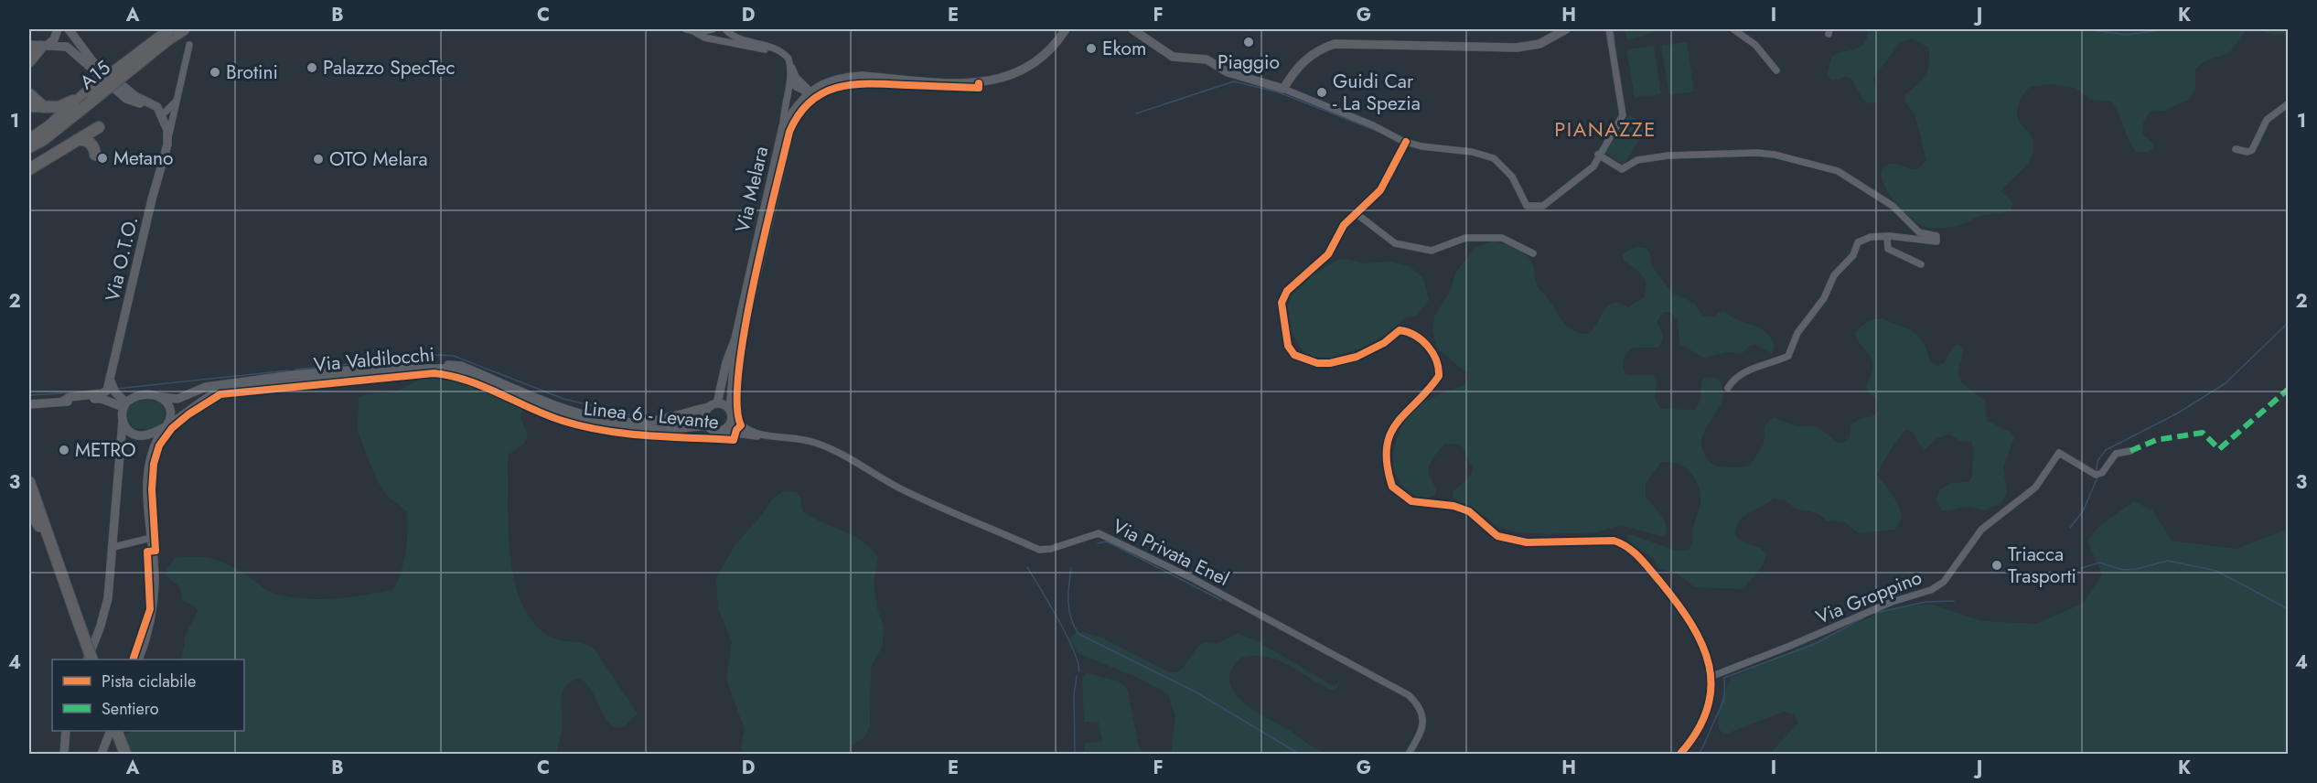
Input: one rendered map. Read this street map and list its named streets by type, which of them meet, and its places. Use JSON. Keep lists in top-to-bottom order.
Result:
{
  "streets": {
    "highway": ["A15"],
    "street": [
      "Via Melara",
      "Via O.T.O.",
      "Via Valdilocchi",
      "Via Privata Enel",
      "Via Groppino"
    ],
    "cycle path": ["Linea 6 - Levante"]
  },
  "crossings": [
    ["Via Valdilocchi", "Via Privata Enel"]
  ],
  "districts": ["PIANAZZE"],
  "places": [
    "Piaggio",
    "Ekom",
    "Palazzo SpecTec",
    "Brotini",
    "Guidi Car - La Spezia",
    "Metano",
    "OTO Melara",
    "METRO",
    "Triacca Trasporti"
  ],
  "legend": ["Pista ciclabile", "Sentiero"],
  "grid": {
    "columns": [
      "A",
      "B",
      "C",
      "D",
      "E",
      "F",
      "G",
      "H",
      "I",
      "J",
      "K"
    ],
    "rows": [
      "1",
      "2",
      "3",
      "4"
    ]
  }
}
